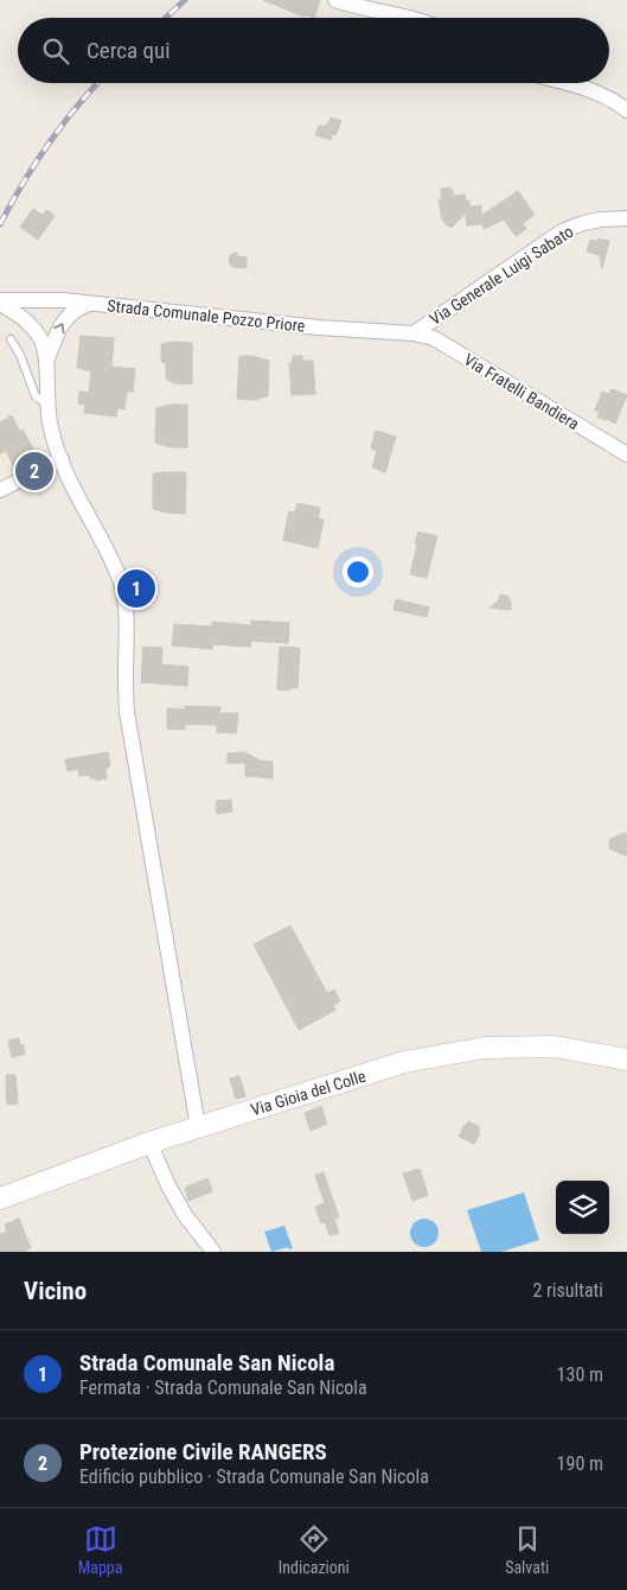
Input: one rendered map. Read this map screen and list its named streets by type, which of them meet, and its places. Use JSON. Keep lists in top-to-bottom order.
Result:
{
  "streets": {
    "main road": ["Via Gioia del Colle"],
    "street": ["Via Generale Luigi Sabato", "Strada Comunale Pozzo Priore", "Via Fratelli Bandiera"]
  },
  "crossings": [
    ["Via Generale Luigi Sabato", "Strada Comunale Pozzo Priore"],
    ["Via Generale Luigi Sabato", "Via Fratelli Bandiera"],
    ["Strada Comunale Pozzo Priore", "Via Fratelli Bandiera"]
  ],
  "page": {
    "search": "Cerca qui",
    "pins": ["2", "1"],
    "heading": ["Vicino", "2 risultati"],
    "list": [
      {
        "mark": "1",
        "name": "Strada Comunale San Nicola",
        "note": "Fermata · Strada Comunale San Nicola",
        "value": "130 m"
      },
      {
        "mark": "2",
        "name": "Protezione Civile RANGERS",
        "note": "Edificio pubblico · Strada Comunale San Nicola",
        "value": "190 m"
      }
    ],
    "nav": ["Mappa", "Indicazioni", "Salvati"]
  }
}
